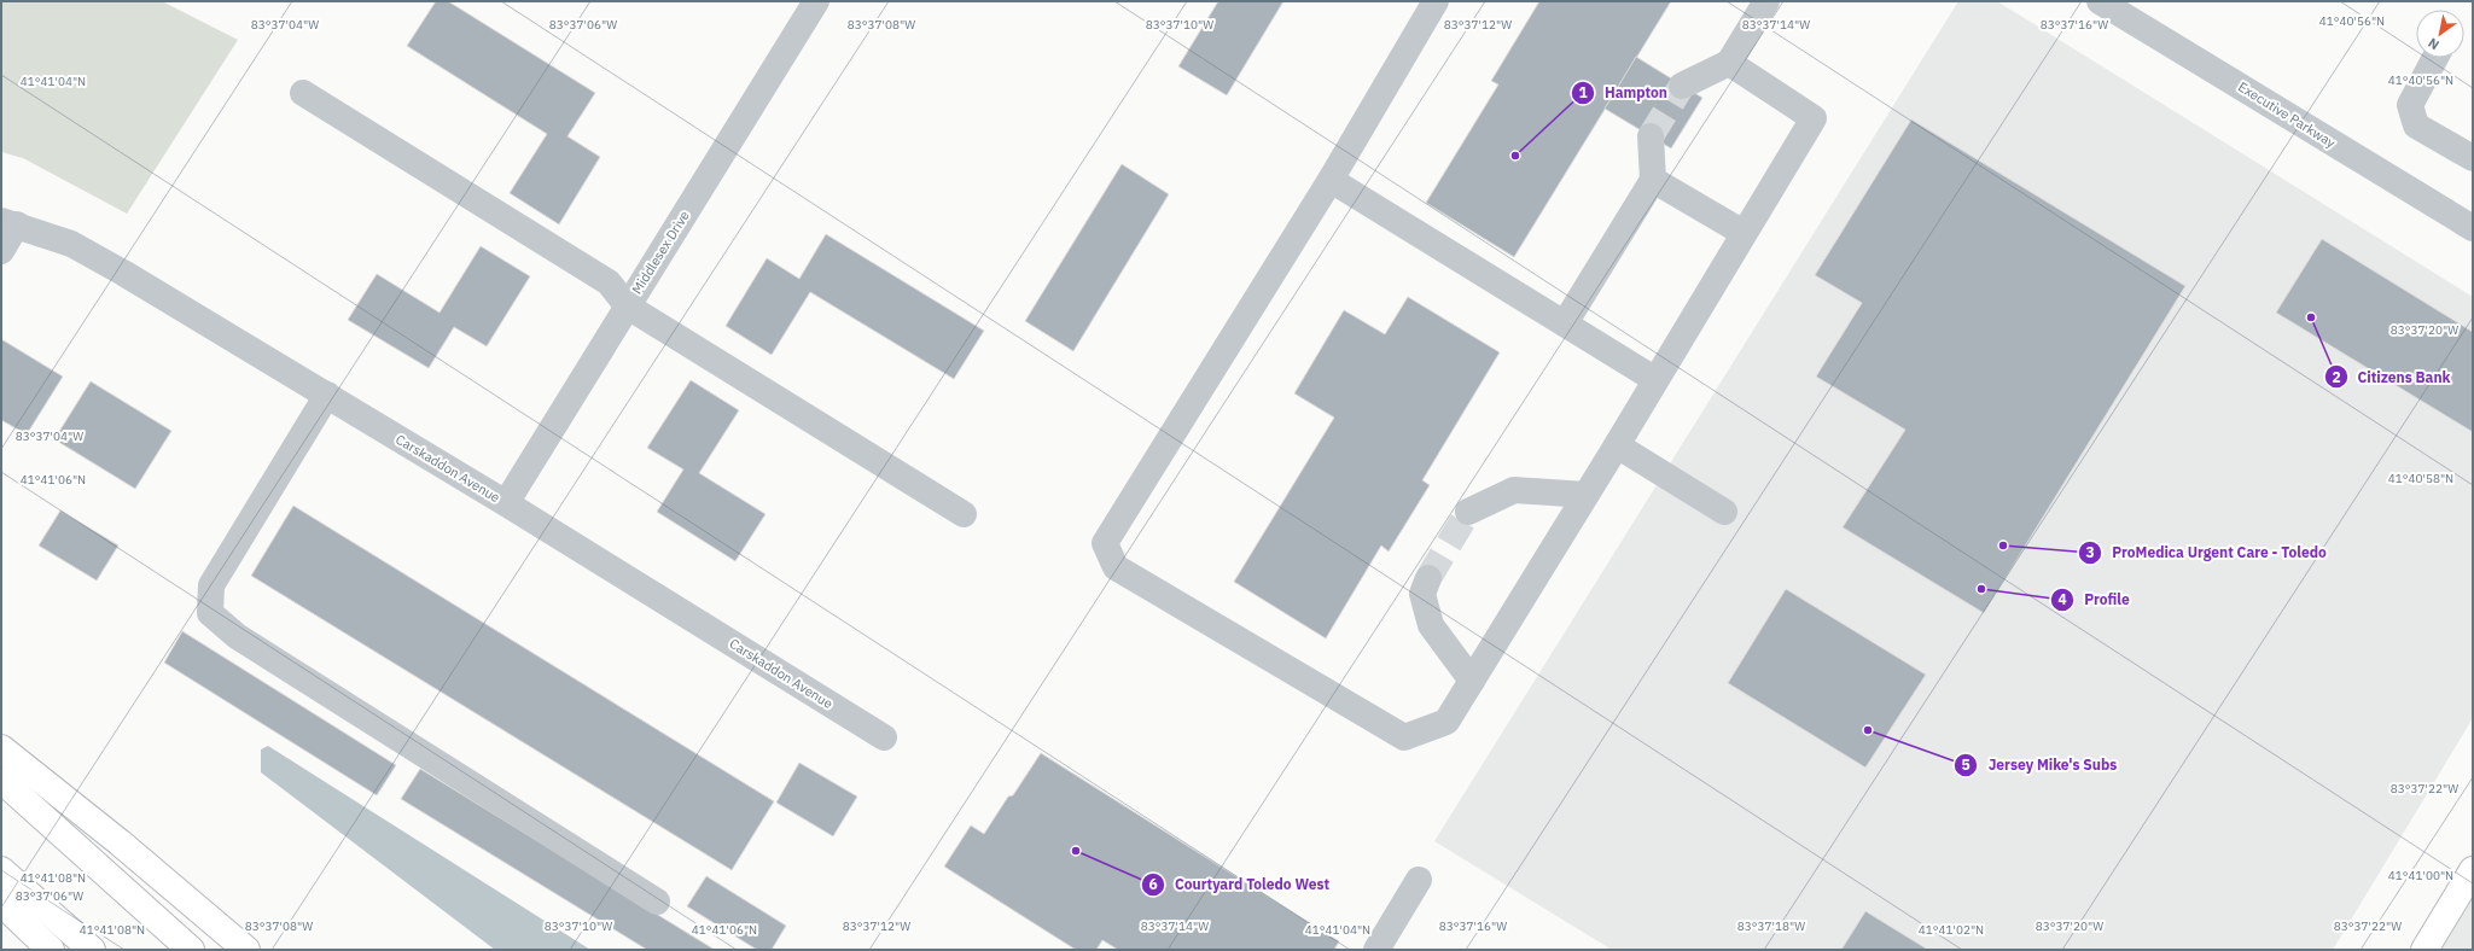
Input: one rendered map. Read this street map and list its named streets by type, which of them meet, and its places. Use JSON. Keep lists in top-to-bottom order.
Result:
{
  "streets": {
    "street": ["Executive Parkway", "Middlesex Drive", "Carskaddon Avenue"]
  },
  "crossings": [
    ["Middlesex Drive", "Carskaddon Avenue"]
  ],
  "places": [
    "Hampton",
    "Citizens Bank",
    "ProMedica Urgent Care - Toledo",
    "Profile",
    "Jersey Mike's Subs",
    "Courtyard Toledo West"
  ],
  "north": "bottom left",
  "coordinates": [
    "41°40'56\"N",
    "83°37'04\"W",
    "83°37'08\"W",
    "83°37'12\"W",
    "83°37'06\"W",
    "83°37'10\"W",
    "83°37'14\"W",
    "83°37'16\"W",
    "41°41'04\"N",
    "83°37'20\"W",
    "41°40'58\"N",
    "41°41'06\"N",
    "83°37'22\"W",
    "41°41'00\"N",
    "41°41'08\"N",
    "83°37'18\"W",
    "41°41'02\"N"
  ]
}
